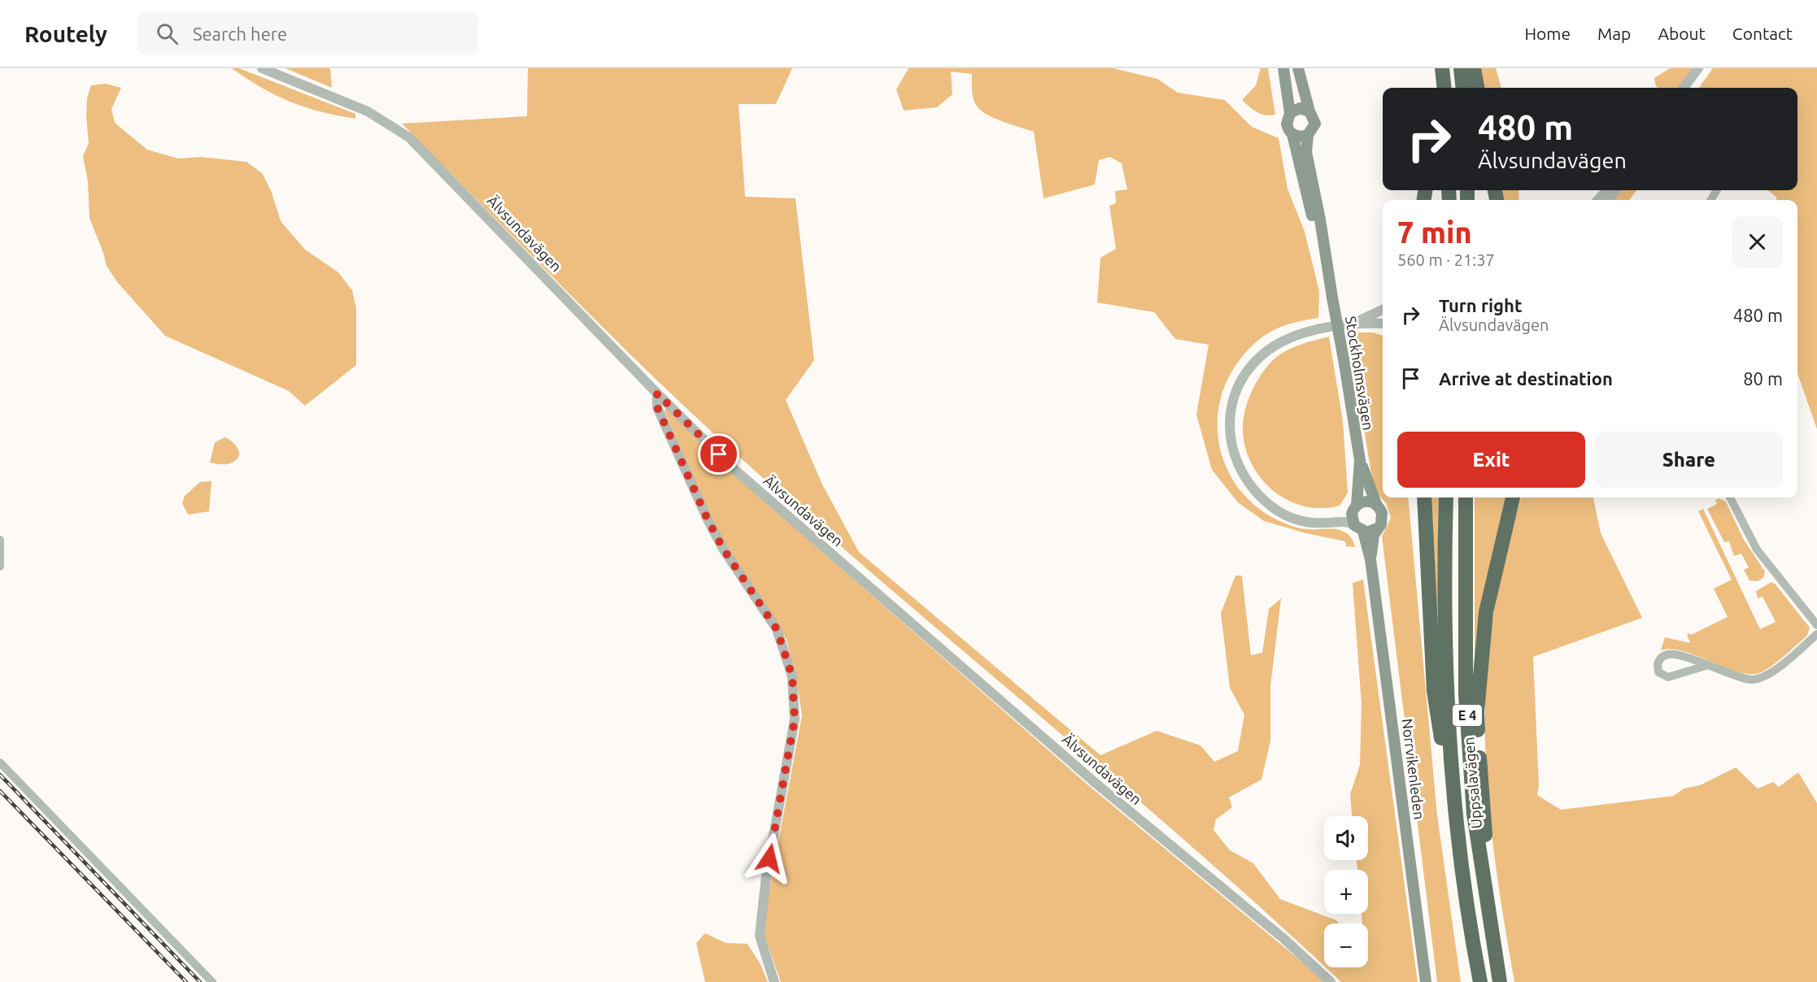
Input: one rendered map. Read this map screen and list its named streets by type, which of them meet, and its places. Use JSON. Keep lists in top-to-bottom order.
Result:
{
  "streets": {
    "highway": ["E 4", "Uppsalavägen"],
    "main road": ["Stockholmsvägen", "Norrvikenleden"],
    "street": ["Älvsundavägen"]
  },
  "crossings": [
    ["Stockholmsvägen", "Norrvikenleden"]
  ],
  "page": {
    "header": "Routely",
    "search": "Search here",
    "nav": [
      "Home",
      "Map",
      "About",
      "Contact"
    ],
    "turn": ["480 m", "Älvsundavägen"],
    "heading": ["7 min", "560 m · 21:37"],
    "list": [
      {
        "name": "Turn right",
        "note": "Älvsundavägen",
        "value": "480 m"
      },
      {
        "name": "Arrive at destination",
        "value": "80 m"
      }
    ],
    "buttons": ["Exit", "Share"],
    "map_buttons": ["+", "−"]
  }
}
